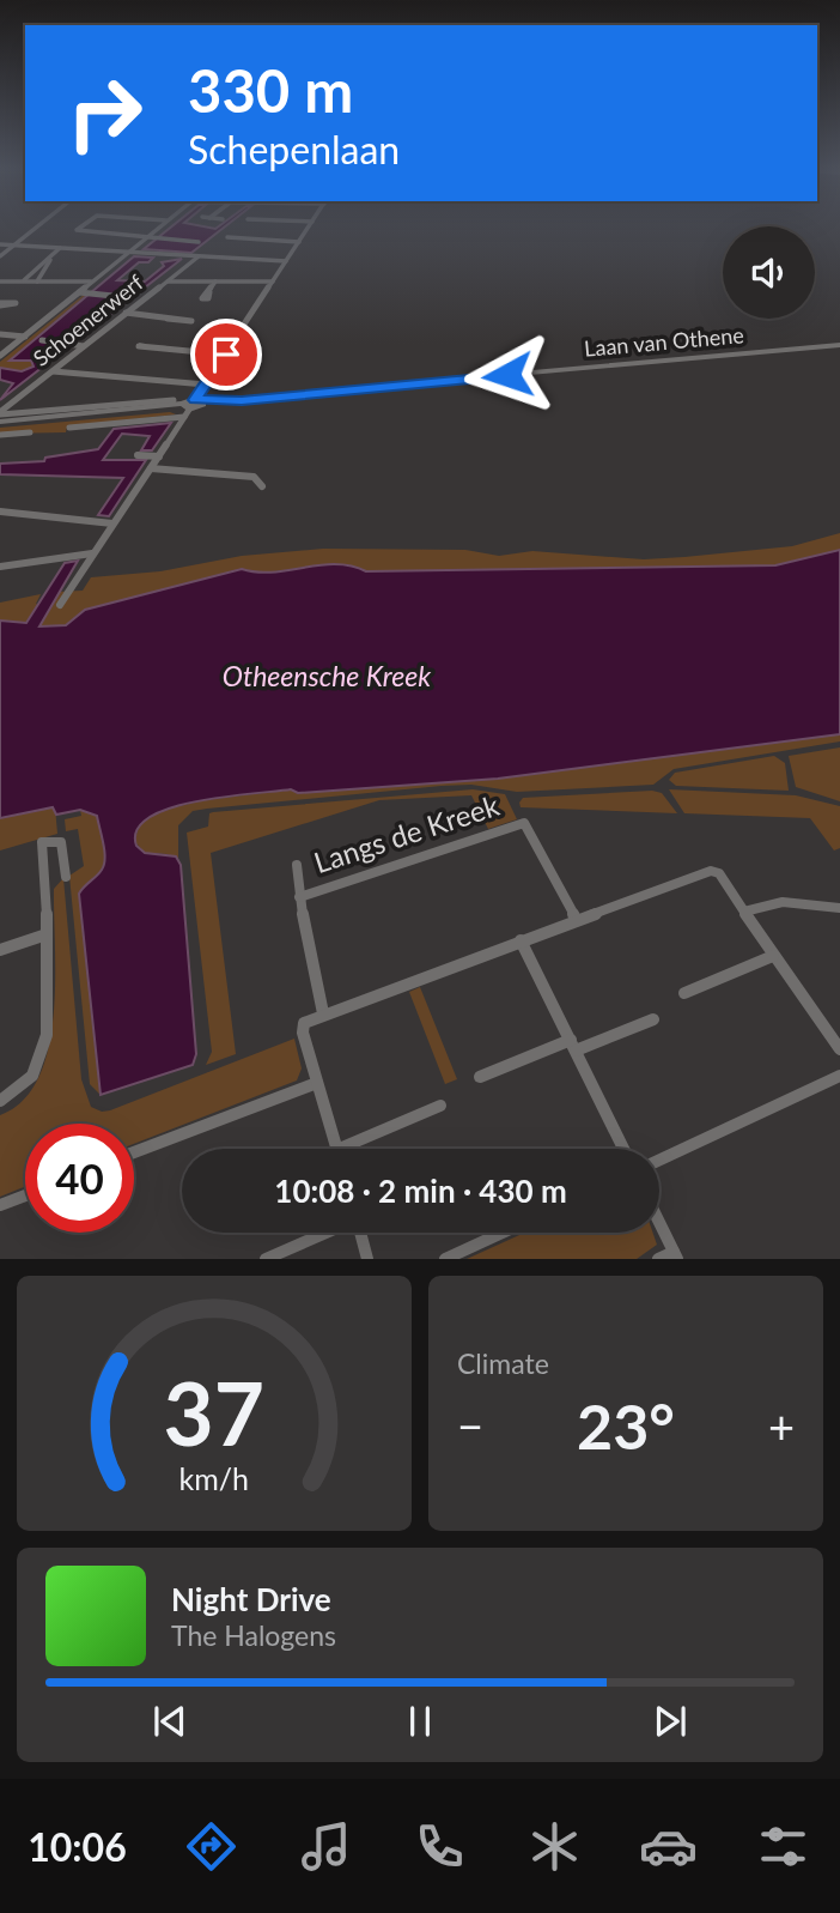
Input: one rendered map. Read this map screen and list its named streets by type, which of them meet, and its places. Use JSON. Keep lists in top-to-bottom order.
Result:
{
  "streets": {
    "street": ["Schoenerwerf", "Laan van Othene", "Langs de Kreek"]
  },
  "water": ["Otheensche Kreek"],
  "page": {
    "turn": ["330 m", "Schepenlaan"],
    "limit": "40",
    "trip": "10:08 · 2 min · 430 m",
    "tile": "Climate",
    "heat": ["−", "23°", "+"],
    "song": ["Night Drive", "The Halogens"],
    "tabs": "10:06",
    "gauge": ["37", "km/h"]
  }
}
